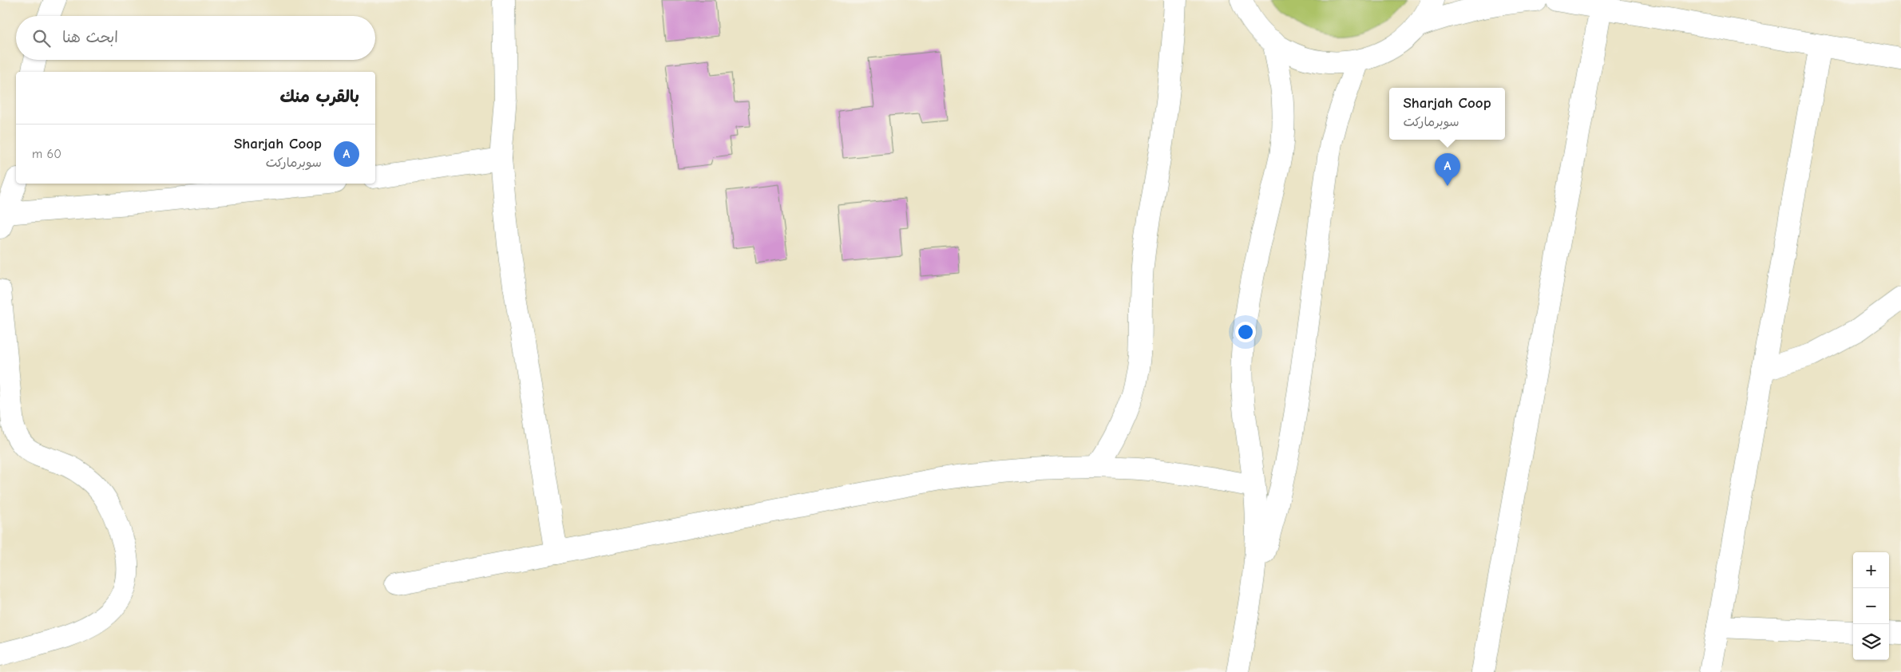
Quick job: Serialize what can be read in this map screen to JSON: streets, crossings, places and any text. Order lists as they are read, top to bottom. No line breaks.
{"page":{"search":"ابحث هنا","heading":"بالقرب منك","popup":["Sharjah Coop","سوبرماركت"],"list":[{"mark":"A","name":"Sharjah Coop","note":"سوبرماركت","value":"60 m"}],"pins":"A","map_buttons":["+","−"]}}
